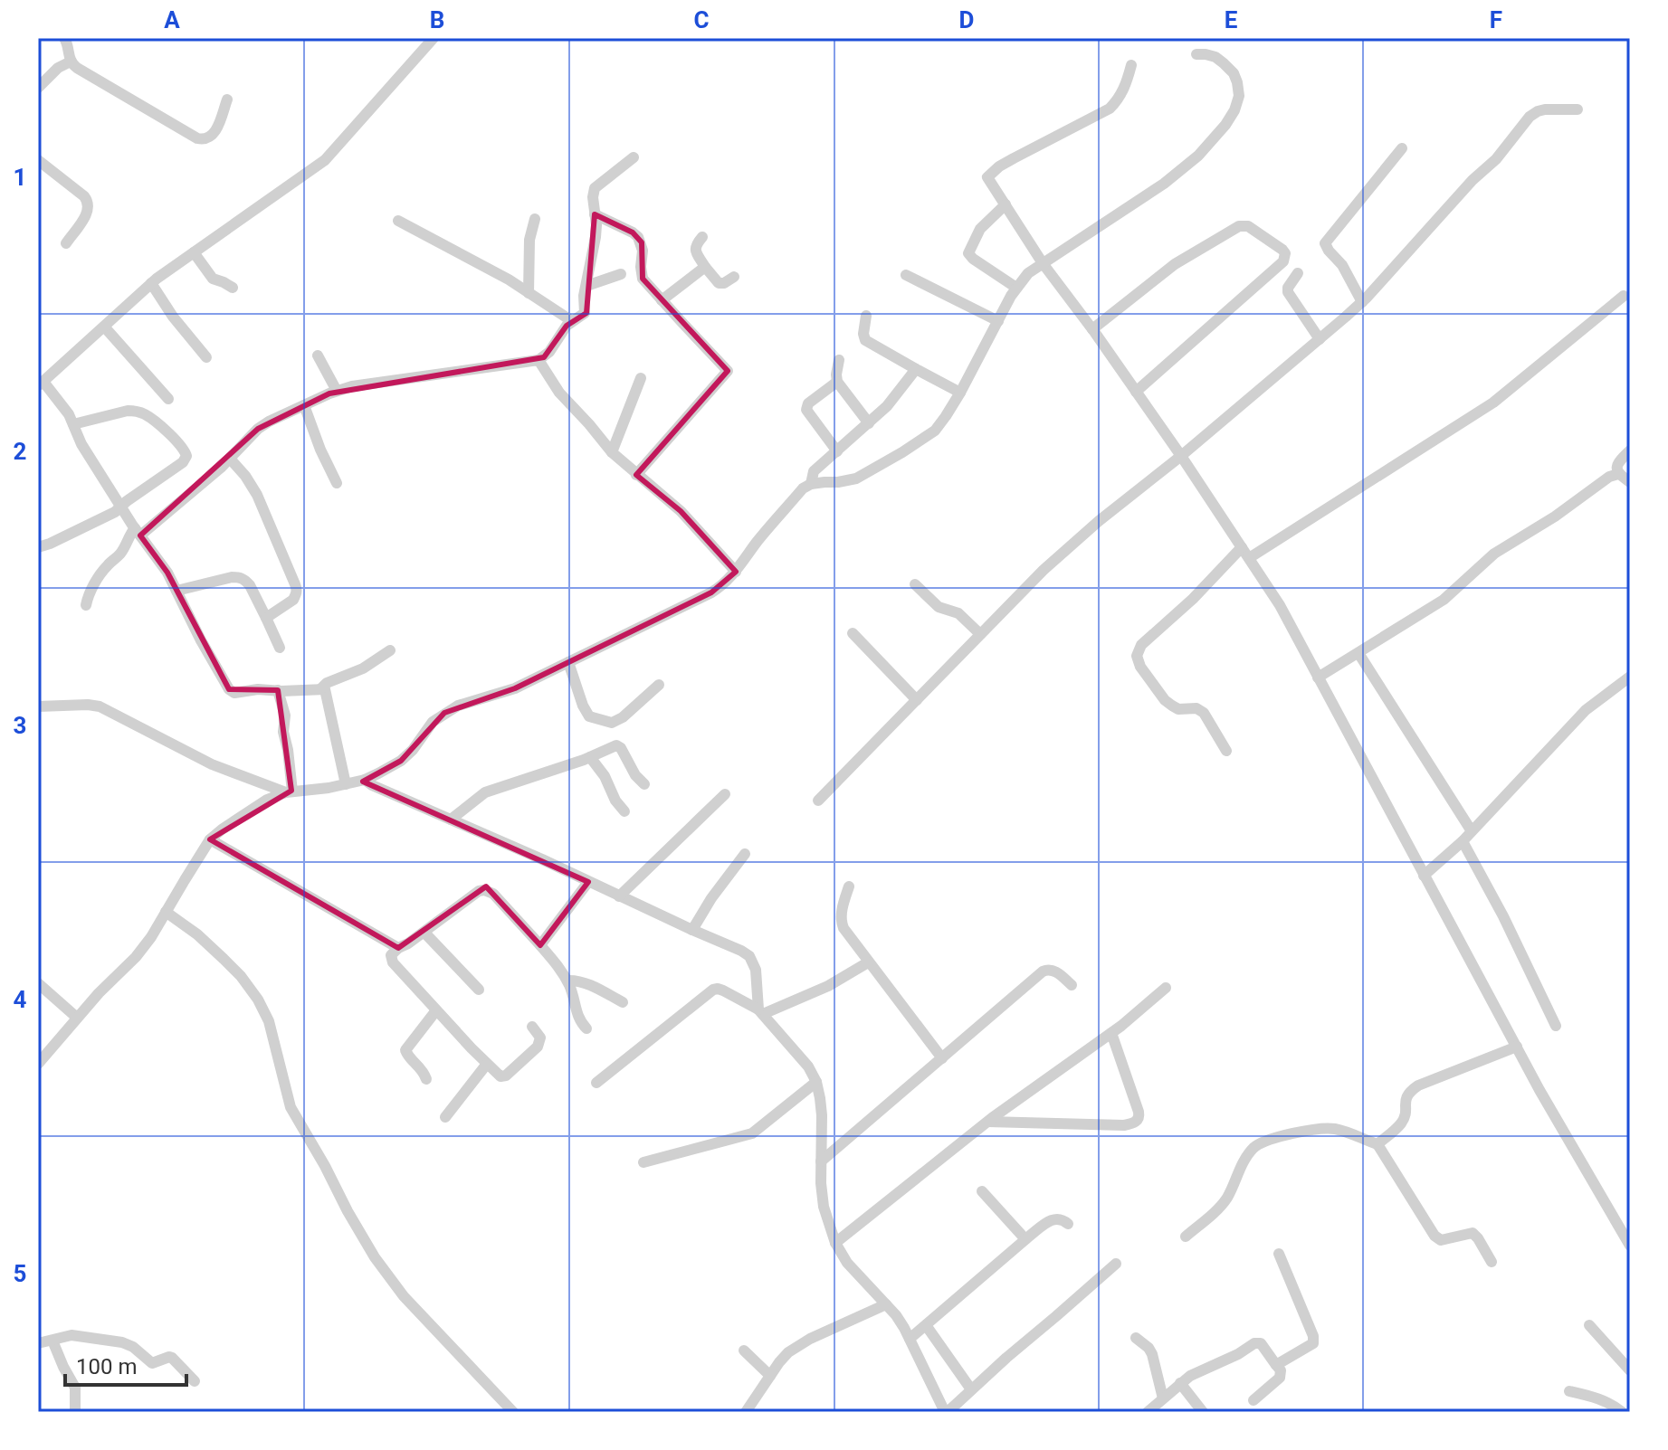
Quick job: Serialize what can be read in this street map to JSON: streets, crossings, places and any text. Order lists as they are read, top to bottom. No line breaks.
{"scale_bar":"100 m","grid":{"columns":["A","B","C","D","E","F"],"rows":["1","2","3","4","5"]}}
